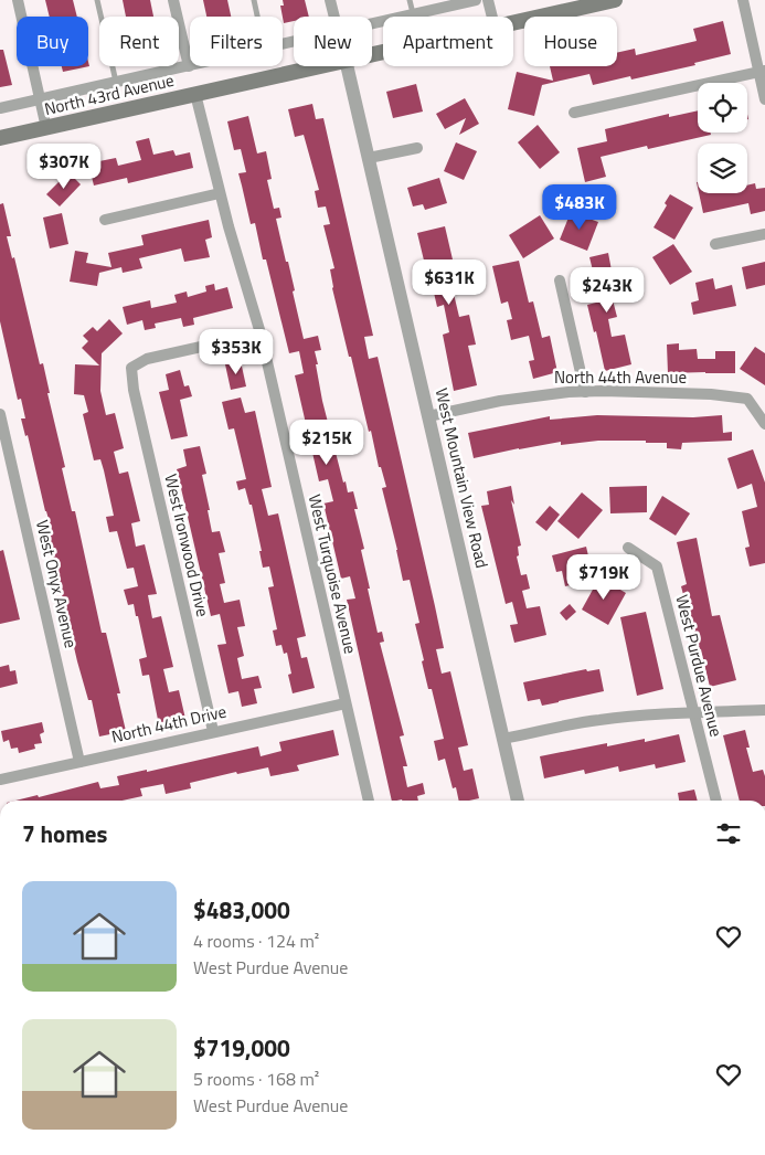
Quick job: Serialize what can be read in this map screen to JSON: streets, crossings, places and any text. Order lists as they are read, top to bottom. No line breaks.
{"streets":{"main road":["North 43rd Avenue"],"street":["North 44th Avenue","West Mountain View Road","West Ironwood Drive","West Turquoise Avenue","West Onyx Avenue","West Purdue Avenue","North 44th Drive"]},"crossings":[["North 43rd Avenue","West Turquoise Avenue"],["North 44th Avenue","West Mountain View Road"],["West Ironwood Drive","West Turquoise Avenue"],["West Ironwood Drive","North 44th Drive"],["West Turquoise Avenue","North 44th Drive"],["West Onyx Avenue","North 44th Drive"]],"page":{"chip":["Buy","Rent","Filters","New","Apartment","House"],"price":["$307K","$483K","$631K","$243K","$353K","$215K","$719K"],"heading":"7 homes","list":[{"name":"$483,000","note":"4 rooms · 124 m² · West Purdue Avenue"},{"name":"$719,000","note":"5 rooms · 168 m² · West Purdue Avenue"}]}}
